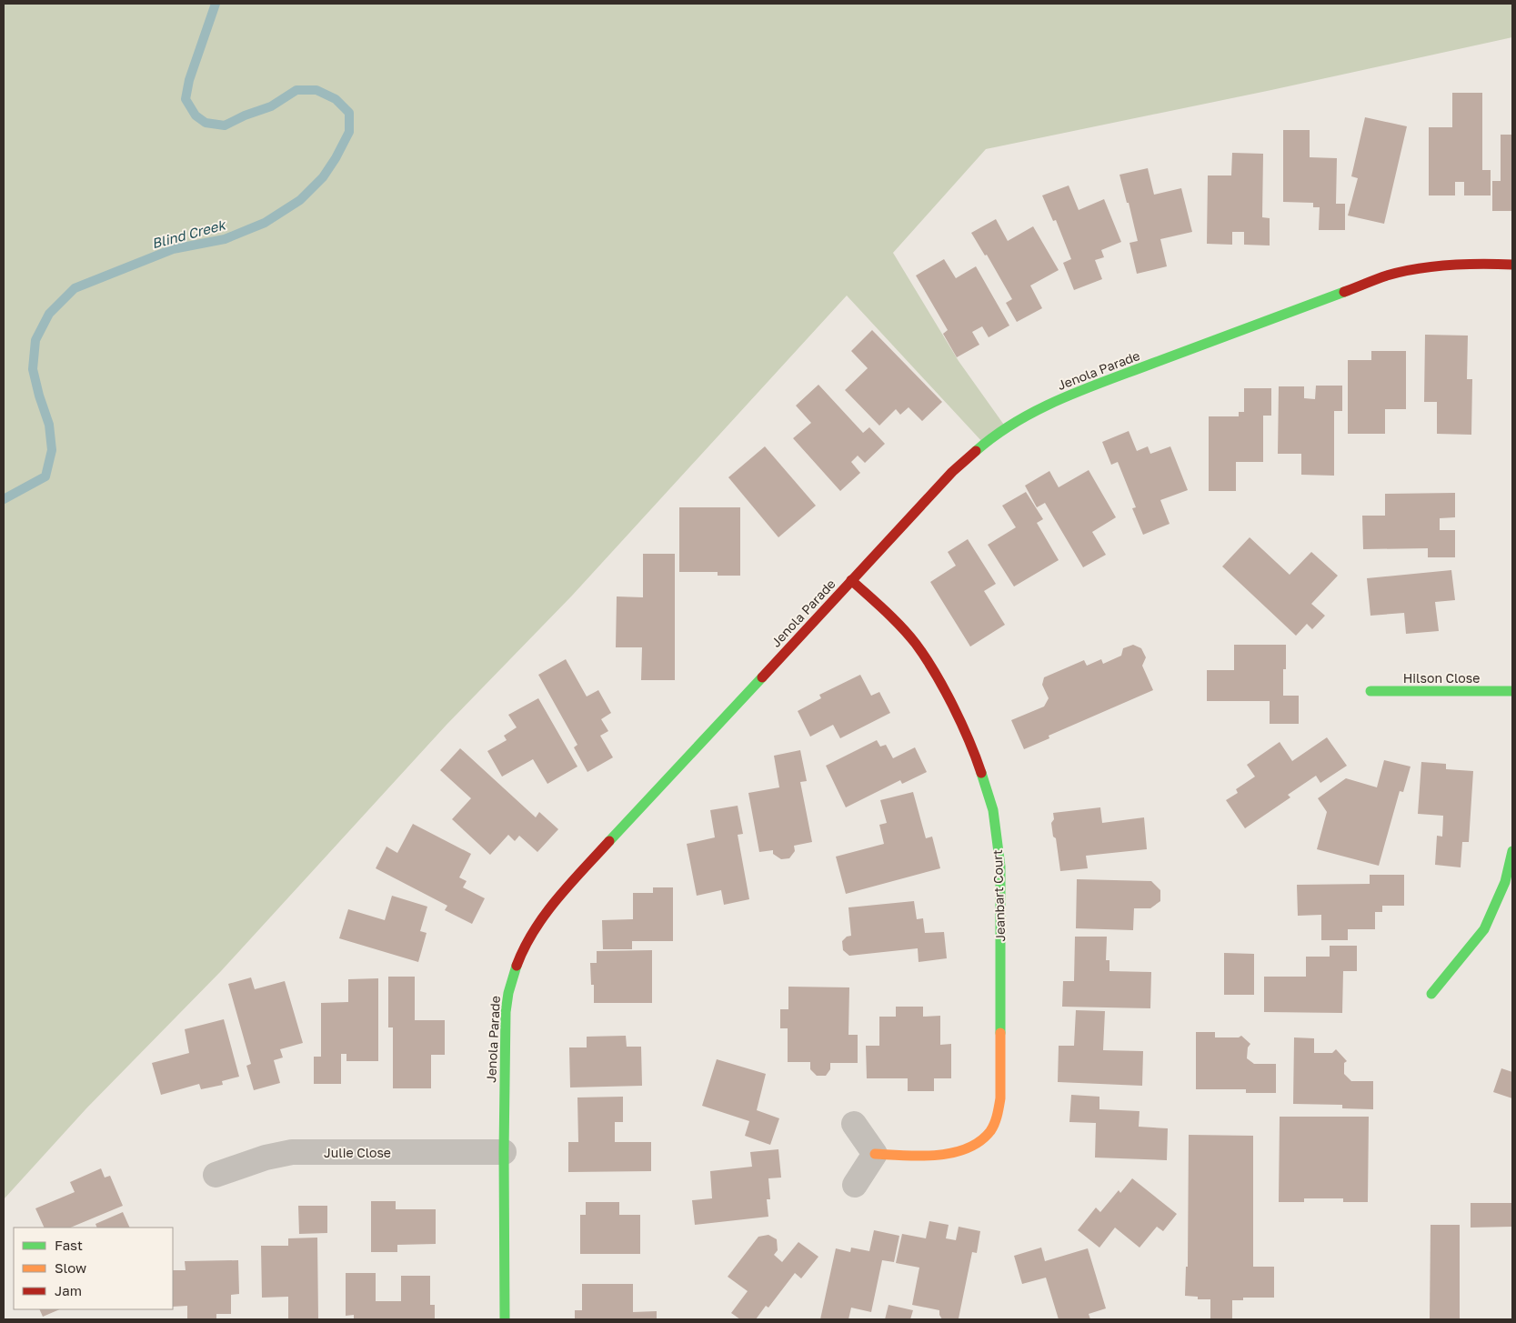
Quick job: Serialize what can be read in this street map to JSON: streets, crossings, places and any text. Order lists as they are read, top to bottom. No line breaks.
{"streets":{"street":["Jenola Parade","Hilson Close","Jeanbart Court","Julie Close"]},"crossings":[["Jenola Parade","Jeanbart Court"],["Jenola Parade","Julie Close"]],"water":["Blind Creek"],"legend":["Fast","Slow","Jam"]}
